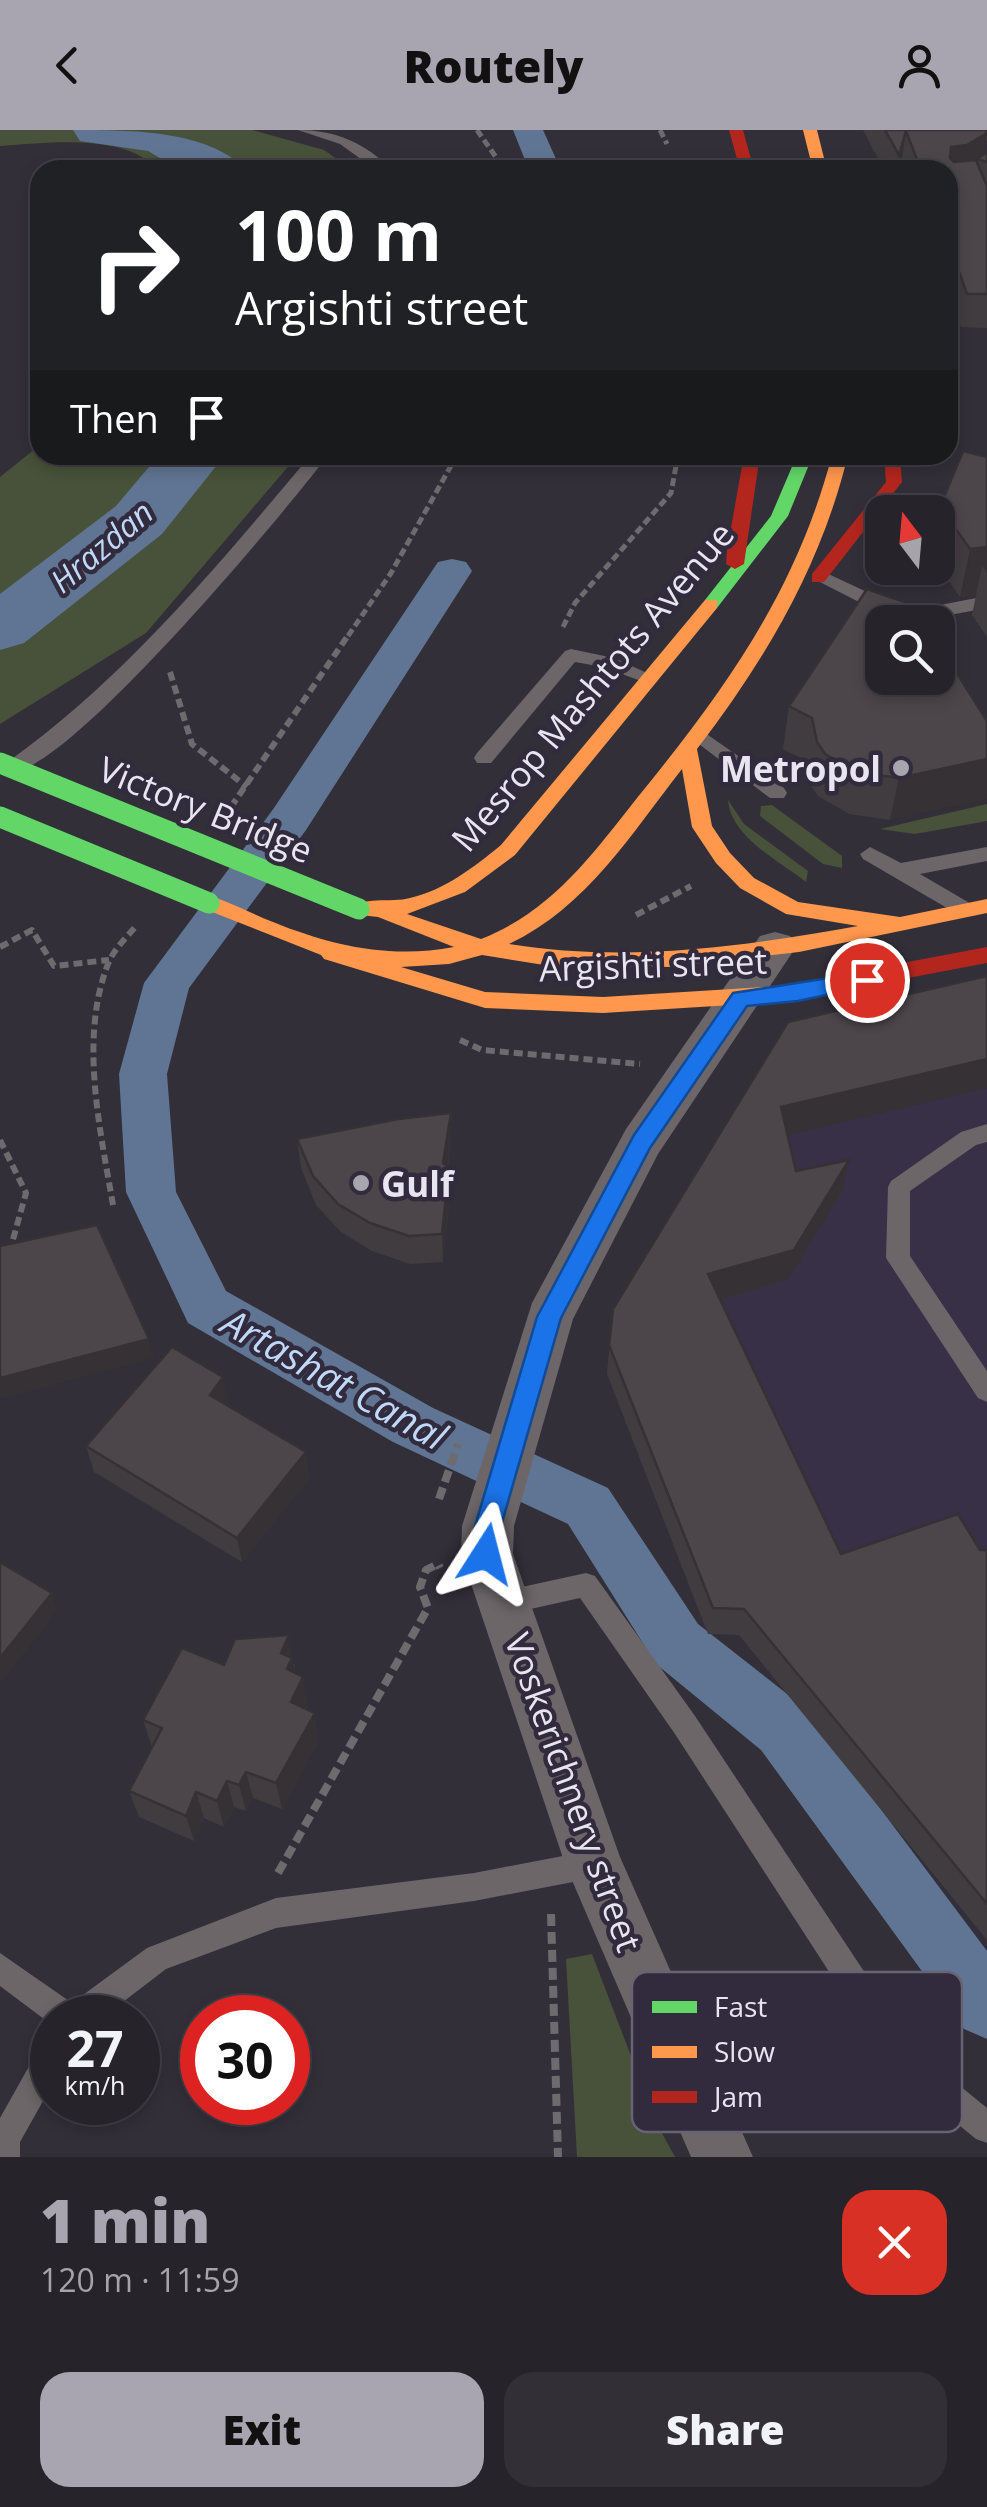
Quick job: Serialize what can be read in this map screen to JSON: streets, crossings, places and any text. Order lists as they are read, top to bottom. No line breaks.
{"streets":{"main road":["Mesrop Mashtots Avenue","Victory Bridge","Argishti street"],"street":["Voskerichnery street"]},"crossings":[["Mesrop Mashtots Avenue","Victory Bridge"],["Mesrop Mashtots Avenue","Argishti street"],["Victory Bridge","Argishti street"],["Argishti street","Voskerichnery street"]],"water":["Hrazdan","Artashat Canal"],"places":["Metropol","Gulf"],"legend":["Fast","Slow","Jam"],"north":"top","page":{"header":"Routely","turn":["100 m","Argishti street"],"then":"Then","speed":"27 km/h","limit":"30","heading":["1 min","120 m · 11:59"],"buttons":["Exit","Share"]}}
